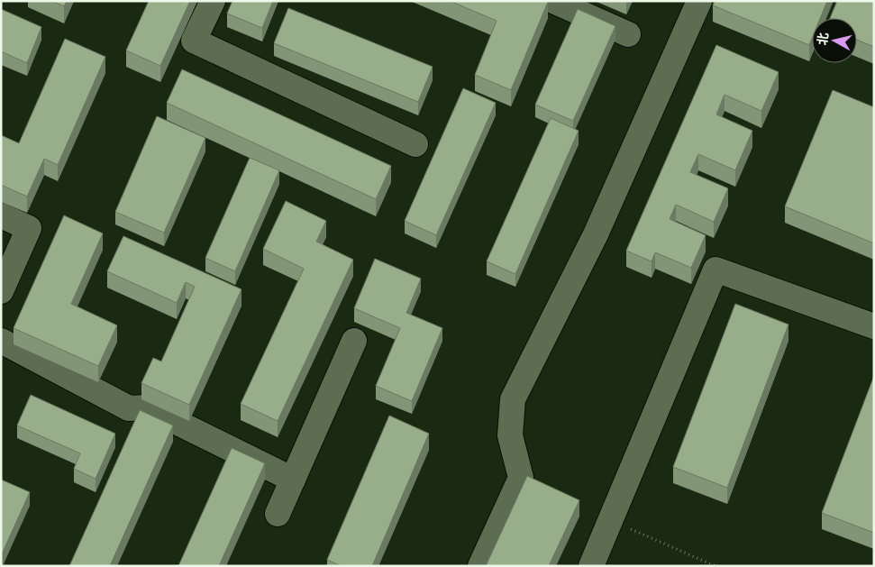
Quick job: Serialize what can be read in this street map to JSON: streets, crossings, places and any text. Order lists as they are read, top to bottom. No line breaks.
{"north":"left"}
